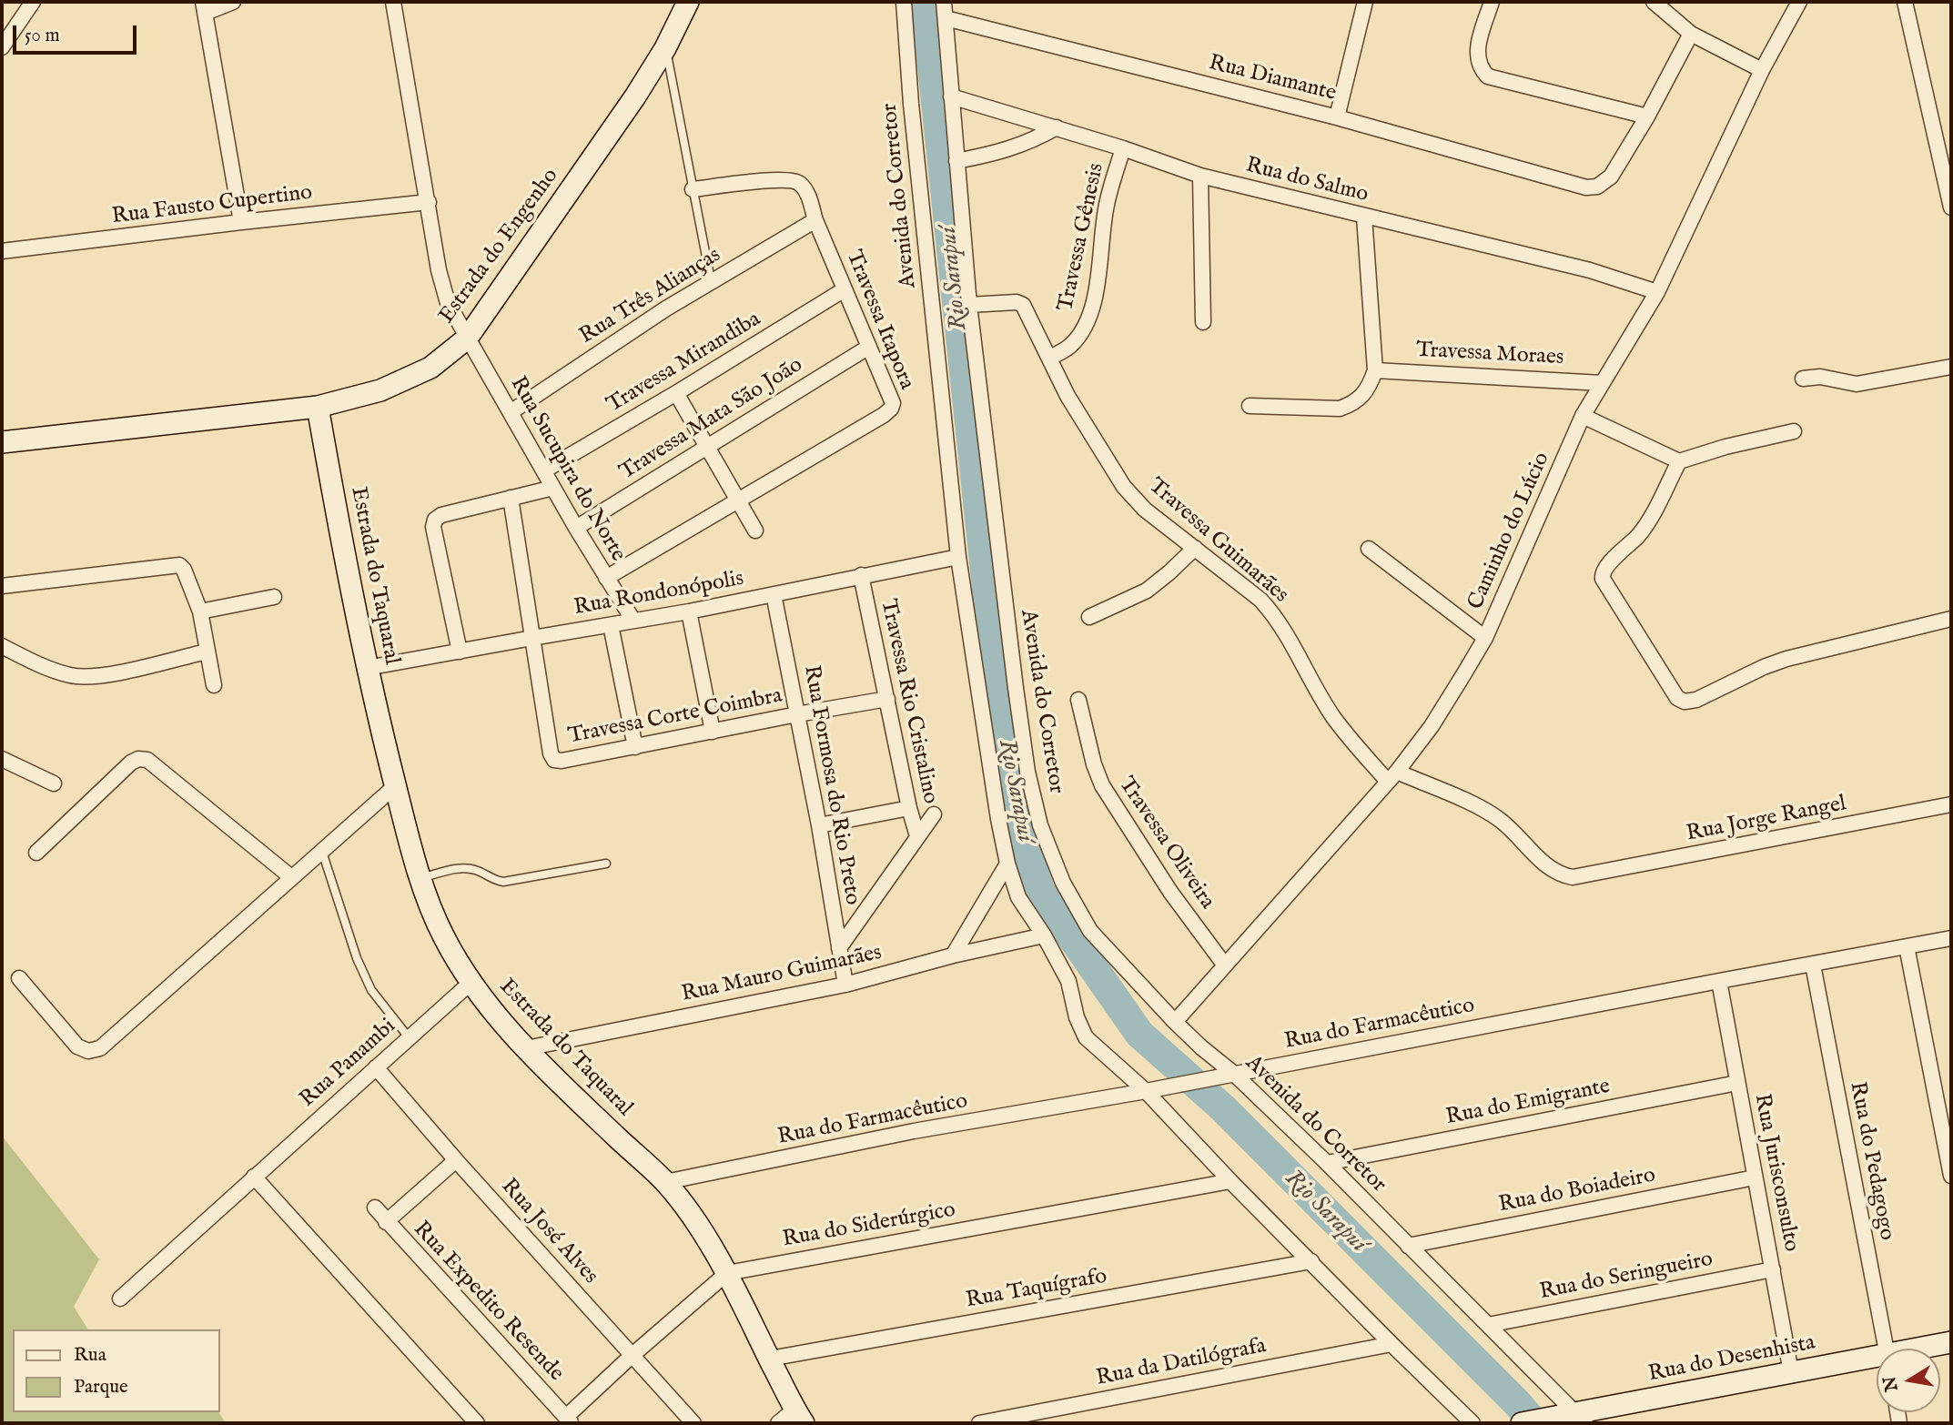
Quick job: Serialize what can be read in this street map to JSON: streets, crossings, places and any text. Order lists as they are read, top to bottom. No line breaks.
{"streets":{"street":["Rua Diamante","Rua do Salmo","Avenida do Corretor","Rua Fausto Cupertino","Travessa Gênesis","Estrada do Engenho","Rua Três Alianças","Travessa Itapora","Travessa Moraes","Travessa Mirandiba","Travessa Mata São João","Rua Sucupira do Norte","Caminho do Lúcio","Travessa Guimarães","Estrada do Taquaral","Rua Rondonópolis","Travessa Rio Cristalino","Travessa Corte Coimbra","Rua Formosa do Rio Preto","Rua Jorge Rangel","Travessa Oliveira","Rua Mauro Guimarães","Rua do Farmacêutico","Rua Panambi","Rua do Emigrante","Rua do Pedagogo","Rua Jurisconsulto","Rua do Boiadeiro","Rua do Siderúrgico","Rua José Alves","Rua do Seringueiro","Rua Taquígrafo","Rua Expedito Resende","Rua do Desenhista","Rua da Datilógrafa"]},"crossings":[["Rua Diamante","Avenida do Corretor"],["Rua do Salmo","Avenida do Corretor"],["Rua do Salmo","Travessa Gênesis"],["Rua do Salmo","Caminho do Lúcio"],["Avenida do Corretor","Caminho do Lúcio"],["Avenida do Corretor","Travessa Guimarães"],["Avenida do Corretor","Rua Rondonópolis"],["Avenida do Corretor","Rua Mauro Guimarães"],["Avenida do Corretor","Rua do Farmacêutico"],["Avenida do Corretor","Rua do Emigrante"],["Avenida do Corretor","Rua do Boiadeiro"],["Avenida do Corretor","Rua do Siderúrgico"],["Avenida do Corretor","Rua do Seringueiro"],["Avenida do Corretor","Rua Taquígrafo"],["Avenida do Corretor","Rua do Desenhista"],["Avenida do Corretor","Rua da Datilógrafa"],["Rua Fausto Cupertino","Rua Sucupira do Norte"],["Travessa Gênesis","Travessa Guimarães"],["Estrada do Engenho","Rua Sucupira do Norte"],["Estrada do Engenho","Estrada do Taquaral"],["Rua Três Alianças","Travessa Itapora"],["Rua Três Alianças","Rua Sucupira do Norte"],["Travessa Itapora","Travessa Mirandiba"],["Travessa Itapora","Travessa Mata São João"],["Travessa Itapora","Rua Sucupira do Norte"],["Travessa Moraes","Caminho do Lúcio"],["Travessa Mirandiba","Rua Sucupira do Norte"],["Travessa Mata São João","Rua Sucupira do Norte"],["Rua Sucupira do Norte","Rua Rondonópolis"],["Caminho do Lúcio","Travessa Guimarães"],["Caminho do Lúcio","Rua Jorge Rangel"],["Caminho do Lúcio","Travessa Oliveira"],["Travessa Guimarães","Rua Jorge Rangel"],["Estrada do Taquaral","Rua Rondonópolis"],["Estrada do Taquaral","Rua Mauro Guimarães"],["Estrada do Taquaral","Rua do Farmacêutico"],["Estrada do Taquaral","Rua Panambi"],["Estrada do Taquaral","Rua do Siderúrgico"],["Estrada do Taquaral","Rua Taquígrafo"],["Rua Rondonópolis","Travessa Rio Cristalino"],["Rua Rondonópolis","Travessa Corte Coimbra"],["Rua Rondonópolis","Rua Formosa do Rio Preto"],["Travessa Rio Cristalino","Travessa Corte Coimbra"],["Travessa Corte Coimbra","Rua Formosa do Rio Preto"],["Rua Formosa do Rio Preto","Rua Mauro Guimarães"],["Rua do Farmacêutico","Rua do Pedagogo"],["Rua do Farmacêutico","Rua Jurisconsulto"],["Rua Panambi","Rua José Alves"],["Rua do Emigrante","Rua Jurisconsulto"],["Rua Jurisconsulto","Rua do Boiadeiro"],["Rua Jurisconsulto","Rua do Seringueiro"],["Rua Jurisconsulto","Rua do Desenhista"]],"water":["Rio Sarapuí"],"legend":["Rua","Parque"],"scale_bar":"50 m","north":"left"}
